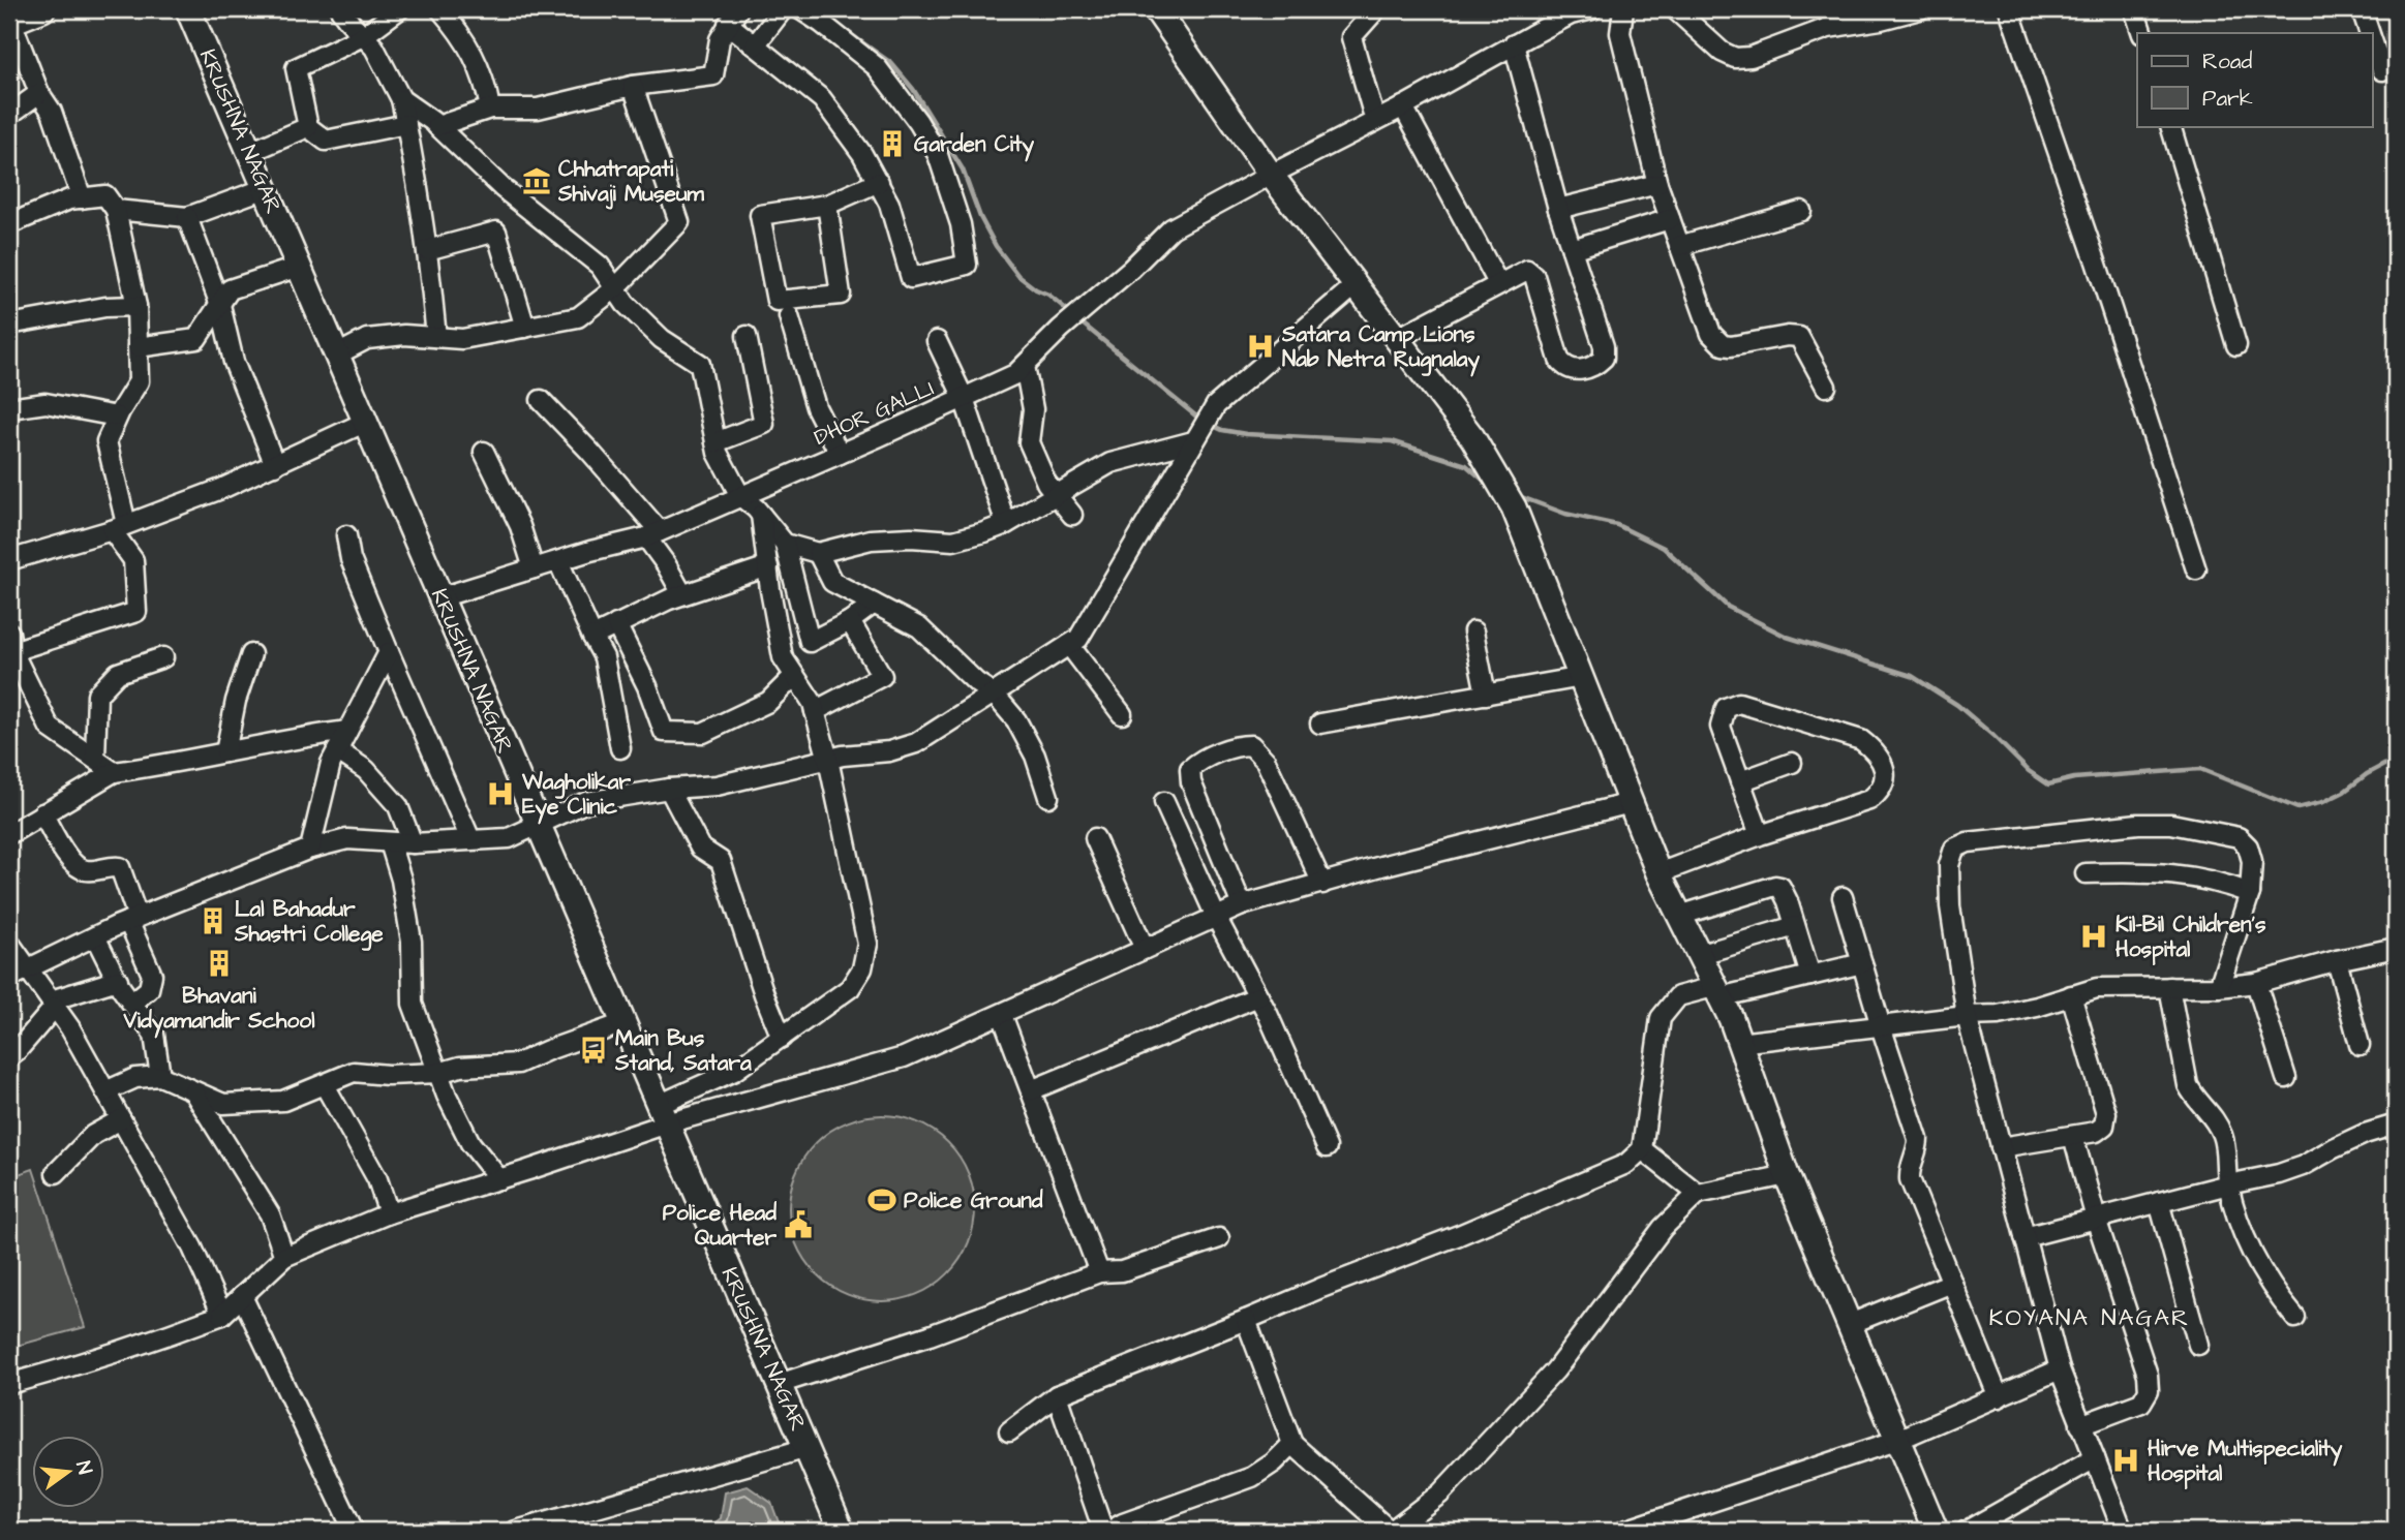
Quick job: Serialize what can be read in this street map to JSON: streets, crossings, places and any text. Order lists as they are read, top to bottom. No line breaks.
{"streets":{"main road":["KRUSHNA NAGAR"],"street":["DHOR GALLI"]},"crossings":[["KRUSHNA NAGAR","DHOR GALLI"]],"districts":["KOYANA NAGAR"],"places":{"building":["Garden City","Lal Bahadur Shastri College","Bhavani Vidyamandir School"],"museum":["Chhatrapati Shivaji Museum"],"hospital":["Satara Camp Lions Nab Netra Rugnalay","Wagholikar Eye Clinic","Kil-Bil Children's Hospital","Hirve Multispeciality Hospital"],"bus stop":["Main Bus Stand, Satara"],"sports":["Police Ground"],"public building":["Police Head Quarter"]},"legend":["Road","Park"],"north":"right"}
